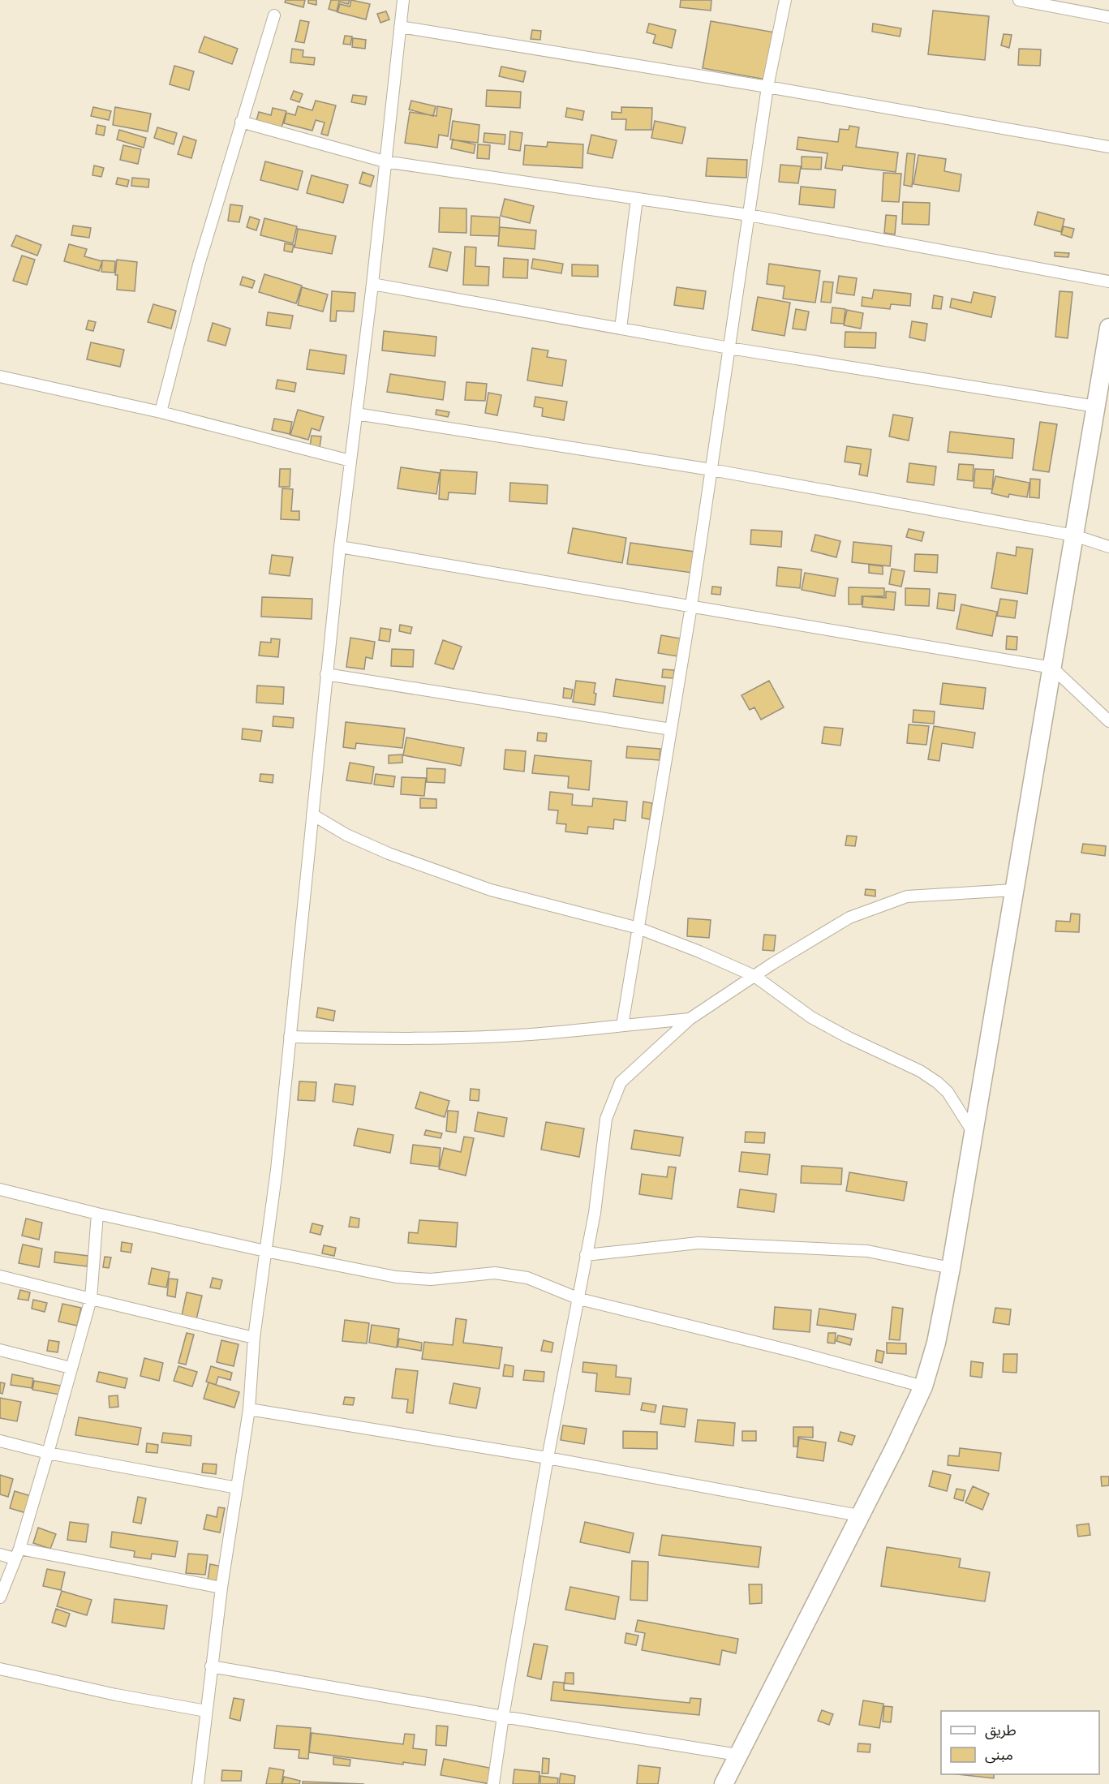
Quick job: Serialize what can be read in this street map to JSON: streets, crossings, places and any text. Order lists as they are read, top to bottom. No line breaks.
{"legend":["طريق","مبنى"]}
